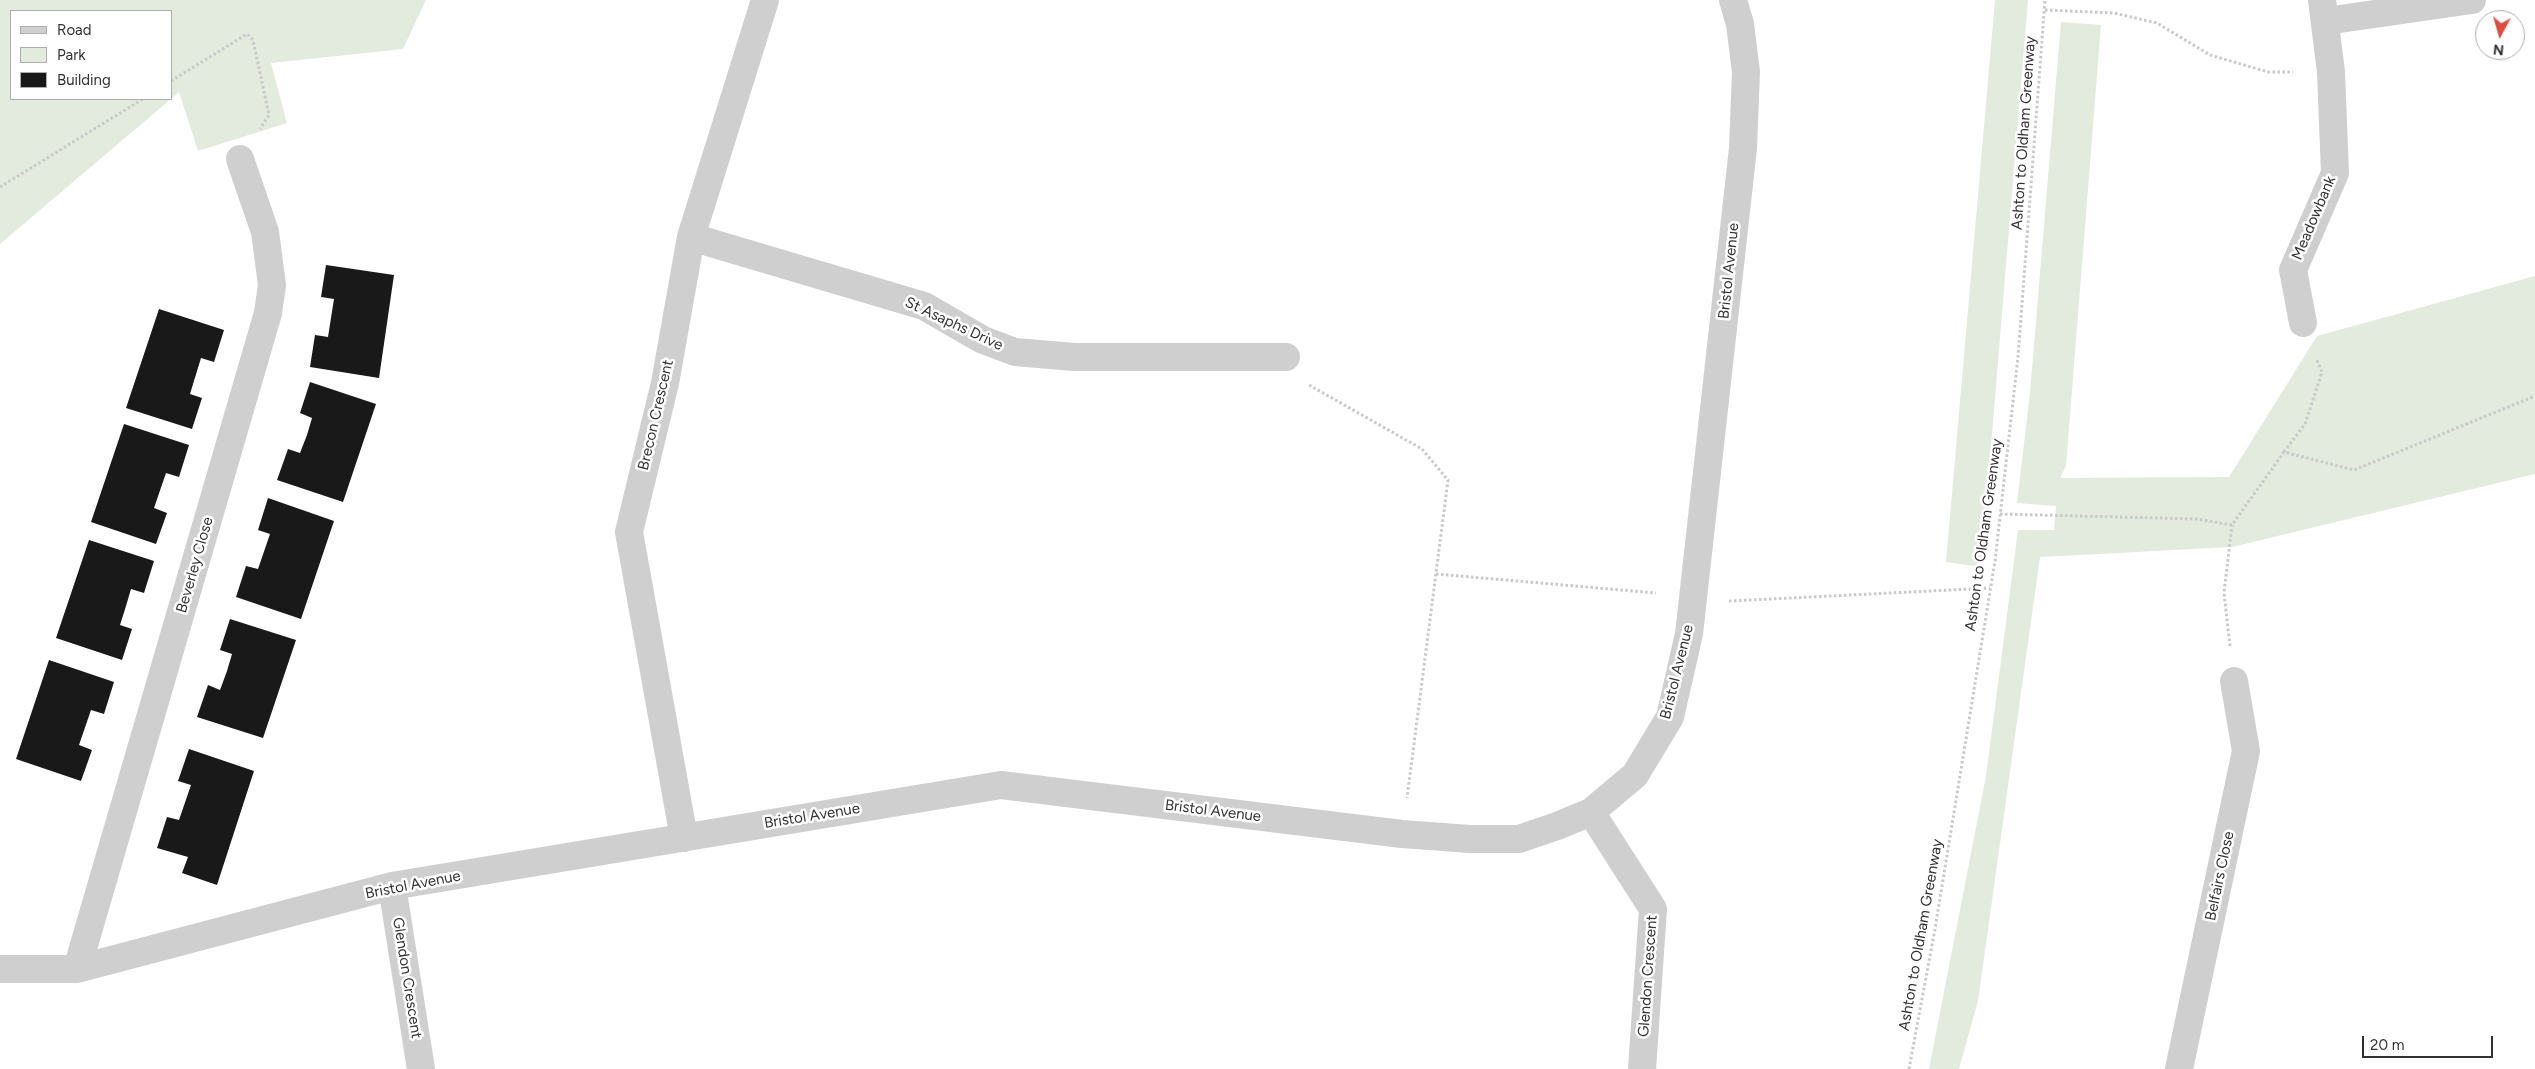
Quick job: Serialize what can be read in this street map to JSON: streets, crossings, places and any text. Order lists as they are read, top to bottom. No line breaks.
{"streets":{"street":["Meadowbank","Bristol Avenue","St Asaphs Drive","Brecon Crescent","Beverley Close","Belfairs Close","Glendon Crescent"],"path":["Ashton to Oldham Greenway"]},"crossings":[["Bristol Avenue","Brecon Crescent"],["Bristol Avenue","Beverley Close"],["Bristol Avenue","Glendon Crescent"],["St Asaphs Drive","Brecon Crescent"]],"legend":["Road","Park","Building"],"scale_bar":"20 m","north":"bottom"}
